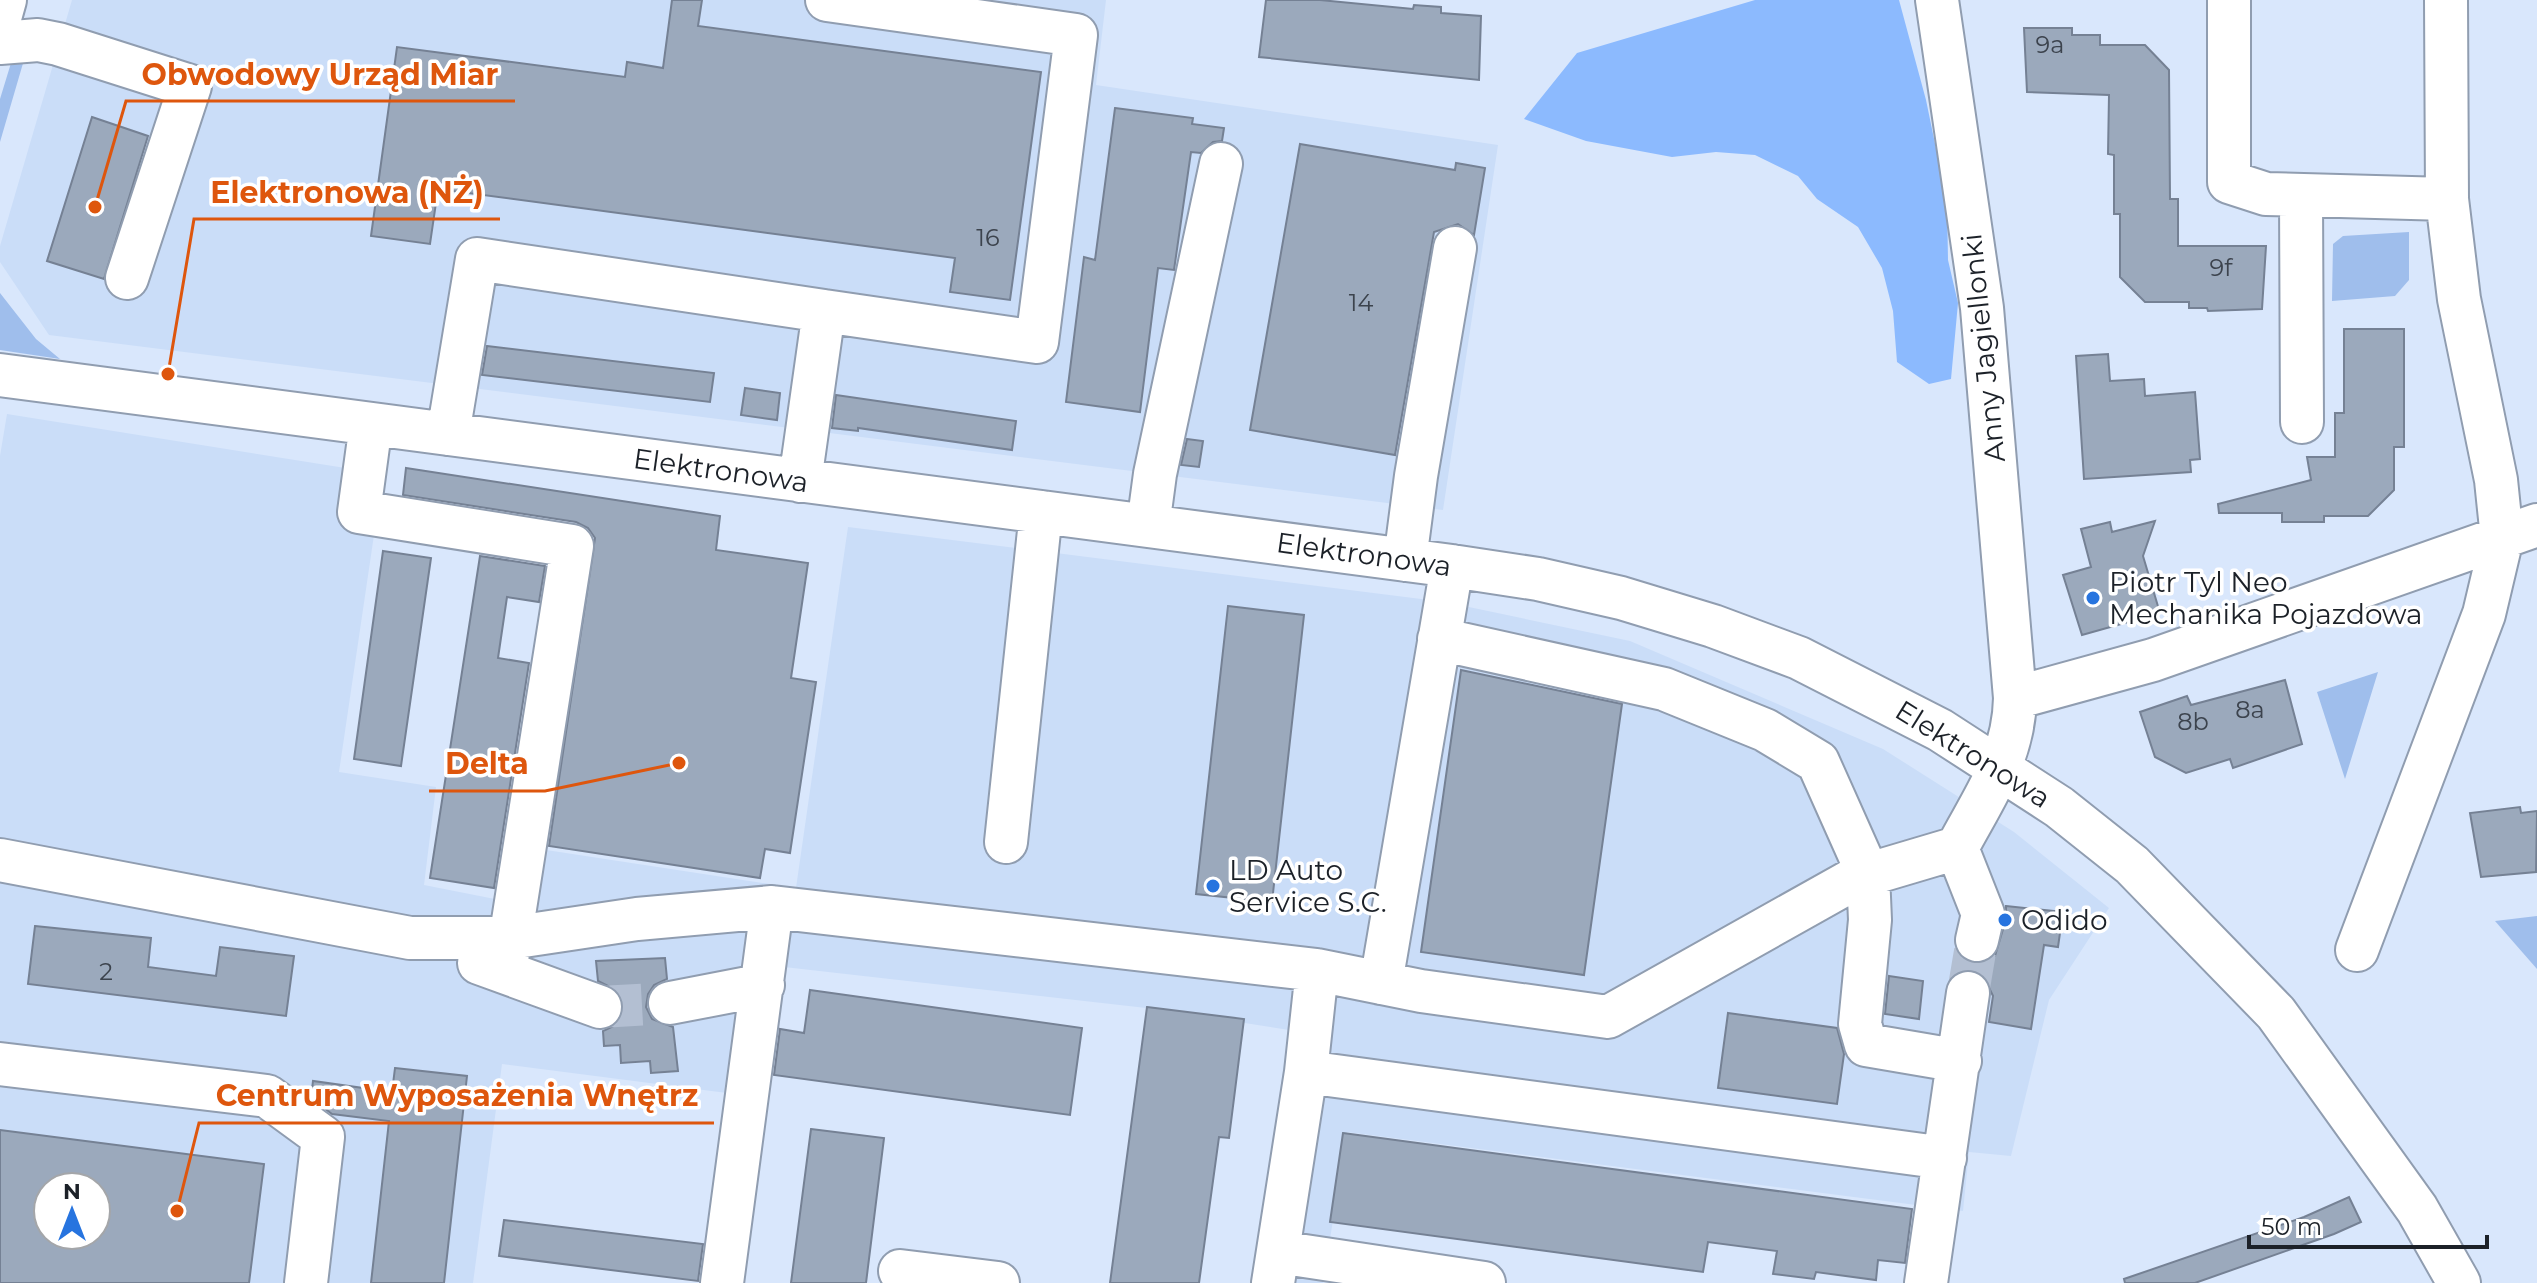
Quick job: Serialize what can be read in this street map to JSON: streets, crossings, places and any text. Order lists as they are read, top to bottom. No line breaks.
{"streets":{"street":["Anny Jagiellonki","Elektronowa"]},"crossings":[["Anny Jagiellonki","Elektronowa"]],"places":["Obwodowy Urząd Miar","Elektronowa (NŻ)","Piotr Tyl Neo Mechanika Pojazdowa","Delta","LD Auto Service S.C.","Odido","Centrum Wyposażenia Wnętrz"],"house_numbers":["9a","16","9f","14","8a","8b","2"],"scale_bar":"50 m","north":"top"}
